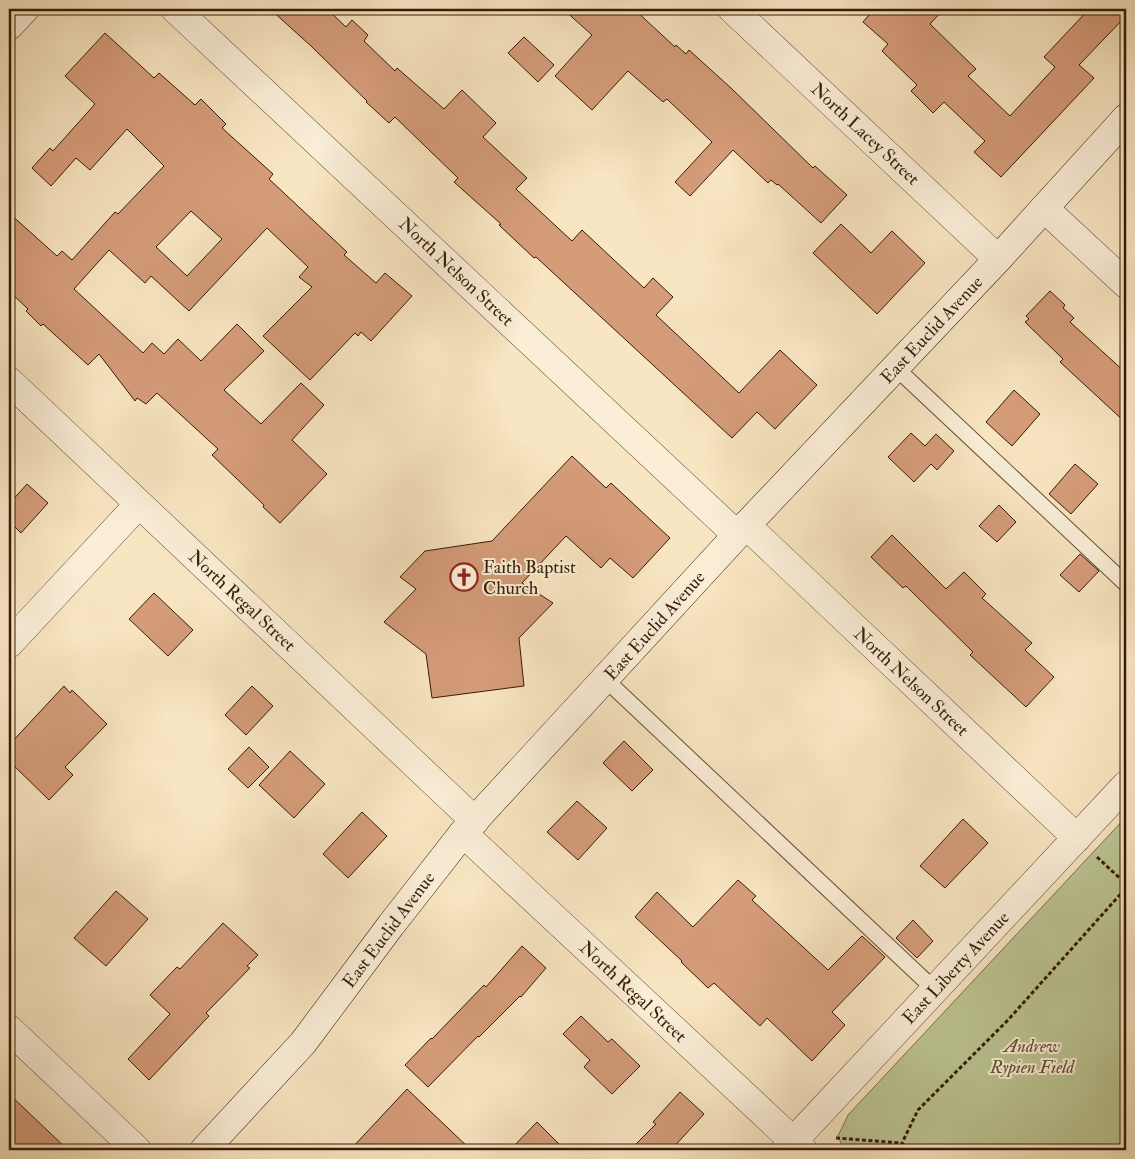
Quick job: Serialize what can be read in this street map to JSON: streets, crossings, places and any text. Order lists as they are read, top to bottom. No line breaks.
{"streets":{"street":["North Lacey Street","North Nelson Street","East Euclid Avenue","North Regal Street","East Liberty Avenue"]},"crossings":[["North Lacey Street","East Euclid Avenue"],["North Nelson Street","East Euclid Avenue"],["North Nelson Street","East Liberty Avenue"],["East Euclid Avenue","North Regal Street"],["North Regal Street","East Liberty Avenue"]],"parks":["Andrew Rypien Field"],"places":{"church":["Faith Baptist Church"]}}
